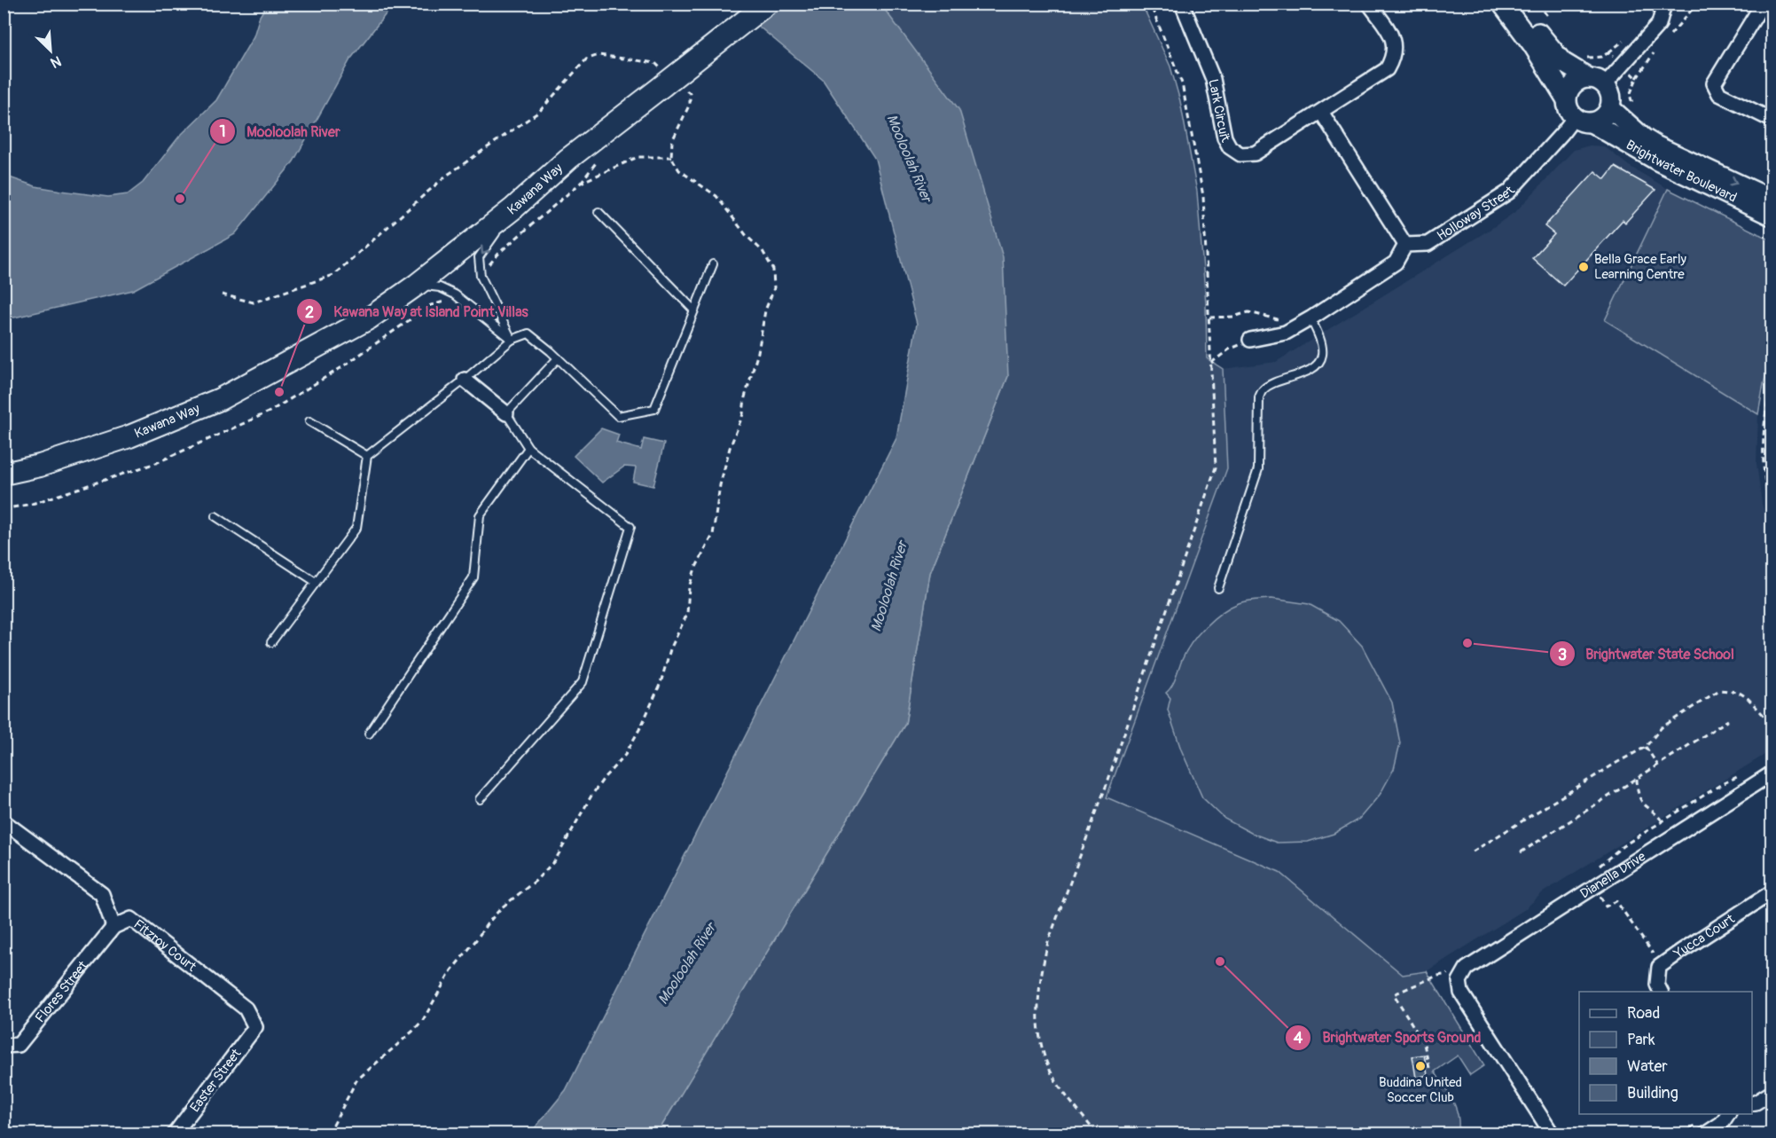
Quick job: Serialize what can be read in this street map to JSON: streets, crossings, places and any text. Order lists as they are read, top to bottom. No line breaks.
{"streets":{"main road":["Kawana Way"],"street":["Lark Circuit","Brightwater Boulevard","Holloway Street","Dianella Drive","Yucca Court","Fitzroy Court","Flores Street","Easter Street"]},"crossings":[["Brightwater Boulevard","Holloway Street"],["Fitzroy Court","Flores Street"],["Fitzroy Court","Easter Street"]],"water":["Mooloolah River"],"places":["Mooloolah River","Bella Grace Early Learning Centre","Kawana Way at Island Point Villas","Brightwater State School","Brightwater Sports Ground","Buddina United Soccer Club"],"legend":["Road","Park","Water","Building"],"north":"bottom right"}
